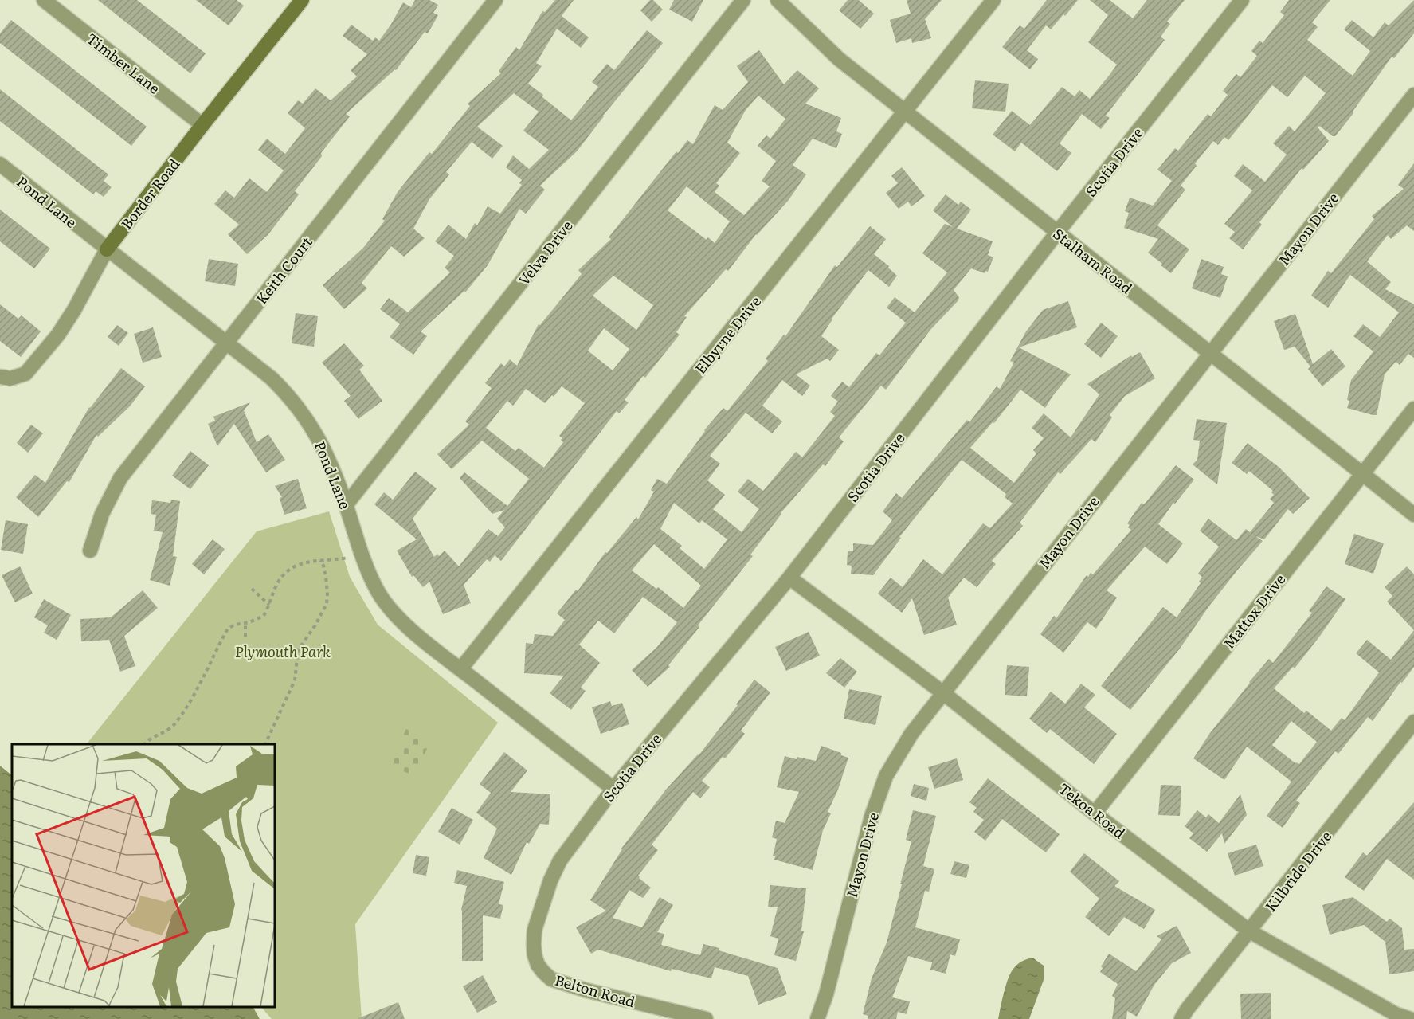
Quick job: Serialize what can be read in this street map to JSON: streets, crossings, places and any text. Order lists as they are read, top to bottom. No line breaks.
{"streets":{"street":["Timber Lane","Scotia Drive","Border Road","Pond Lane","Mayon Drive","Velva Drive","Stalham Road","Keith Court","Elbyrne Drive","Mattox Drive","Tekoa Road","Kilbride Drive","Belton Road"]},"crossings":[["Timber Lane","Border Road"],["Scotia Drive","Pond Lane"],["Scotia Drive","Stalham Road"],["Scotia Drive","Tekoa Road"],["Scotia Drive","Belton Road"],["Border Road","Pond Lane"],["Pond Lane","Velva Drive"],["Pond Lane","Keith Court"],["Pond Lane","Elbyrne Drive"],["Mayon Drive","Stalham Road"],["Mayon Drive","Tekoa Road"],["Stalham Road","Elbyrne Drive"],["Stalham Road","Mattox Drive"],["Mattox Drive","Tekoa Road"],["Tekoa Road","Kilbride Drive"]],"parks":["Plymouth Park"]}
